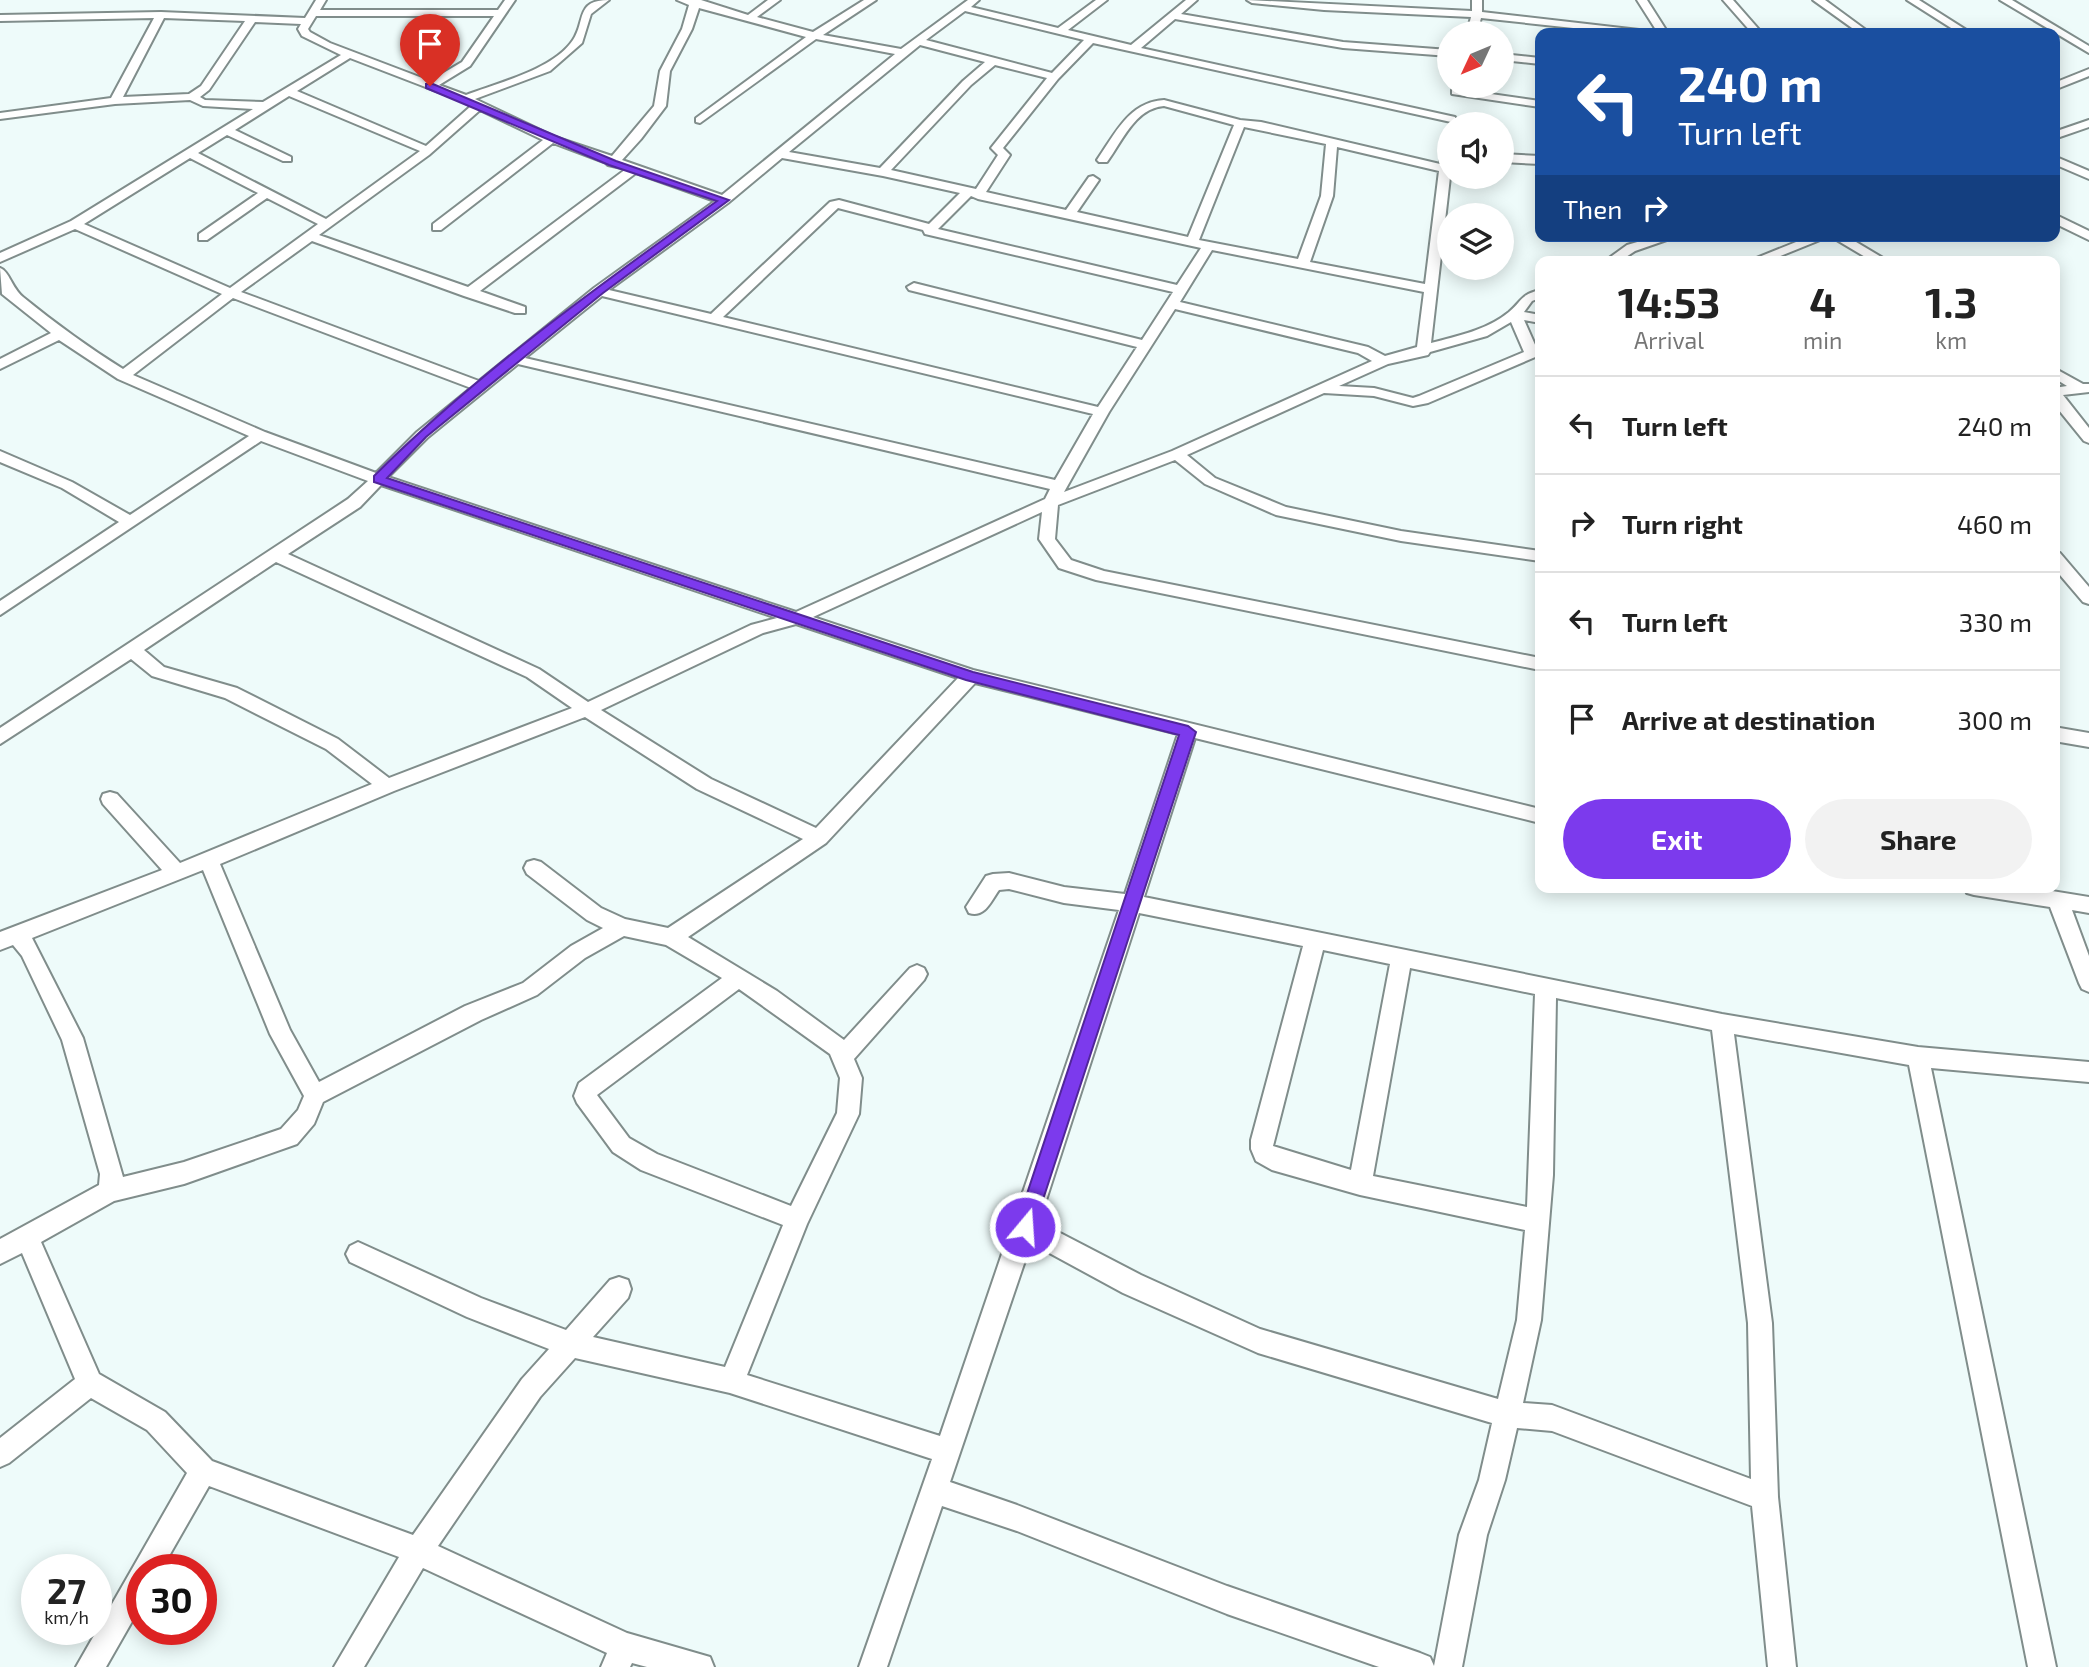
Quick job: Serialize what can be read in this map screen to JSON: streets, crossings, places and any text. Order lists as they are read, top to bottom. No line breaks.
{"north":"bottom left","page":{"turn":["240 m","Turn left"],"then":"Then","eta":["14:53","Arrival","4","min","1.3","km"],"list":[{"name":"Turn left","value":"240 m"},{"name":"Turn right","value":"460 m"},{"name":"Turn left","value":"330 m"},{"name":"Arrive at destination","value":"300 m"}],"buttons":["Exit","Share"],"speed":"27 km/h","limit":"30"}}
